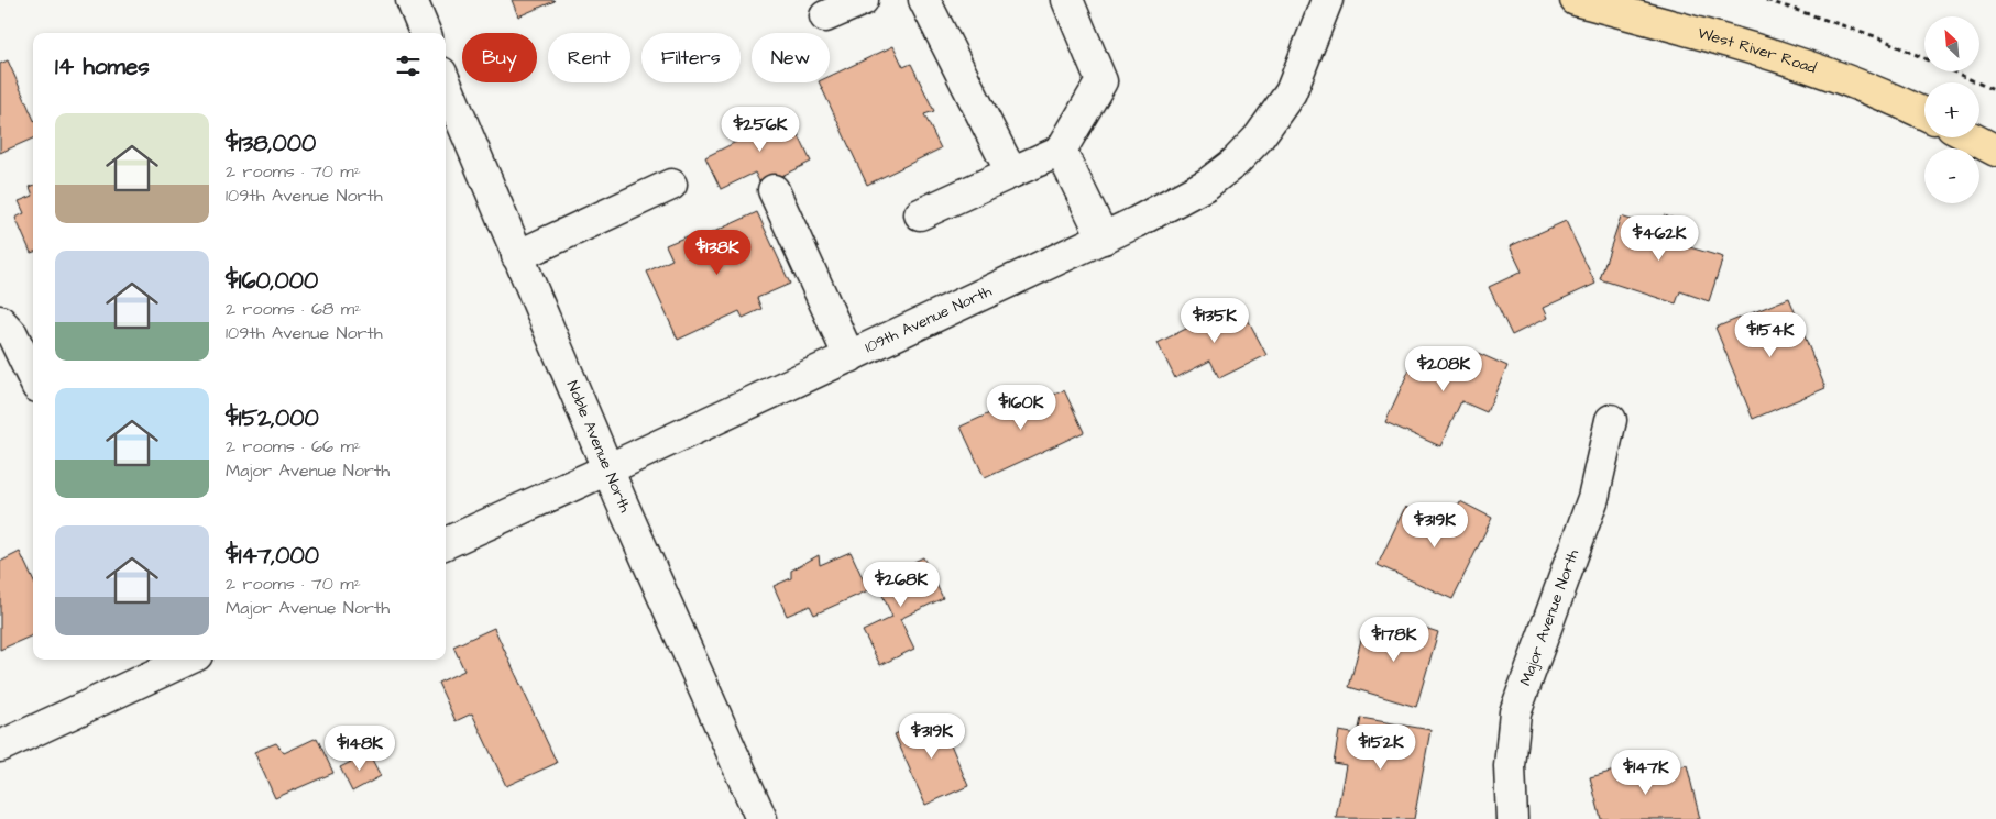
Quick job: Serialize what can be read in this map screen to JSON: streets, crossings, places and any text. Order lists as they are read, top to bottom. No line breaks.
{"streets":{"main road":["West River Road"],"street":["109th Avenue North","Noble Avenue North","Major Avenue North"]},"crossings":[["109th Avenue North","Noble Avenue North"]],"north":"top left","page":{"map_buttons":["+","−"],"chip":["Buy","Rent","Filters","New"],"heading":"14 homes","list":[{"name":"$138,000","note":"2 rooms · 70 m² · 109th Avenue North"},{"name":"$160,000","note":"2 rooms · 68 m² · 109th Avenue North"},{"name":"$152,000","note":"2 rooms · 66 m² · Major Avenue North"},{"name":"$147,000","note":"2 rooms · 70 m² · Major Avenue North"}],"price":["$256K","$462K","$138K","$135K","$154K","$208K","$160K","$319K","$268K","$178K","$319K","$152K","$148K","$147K"]}}
